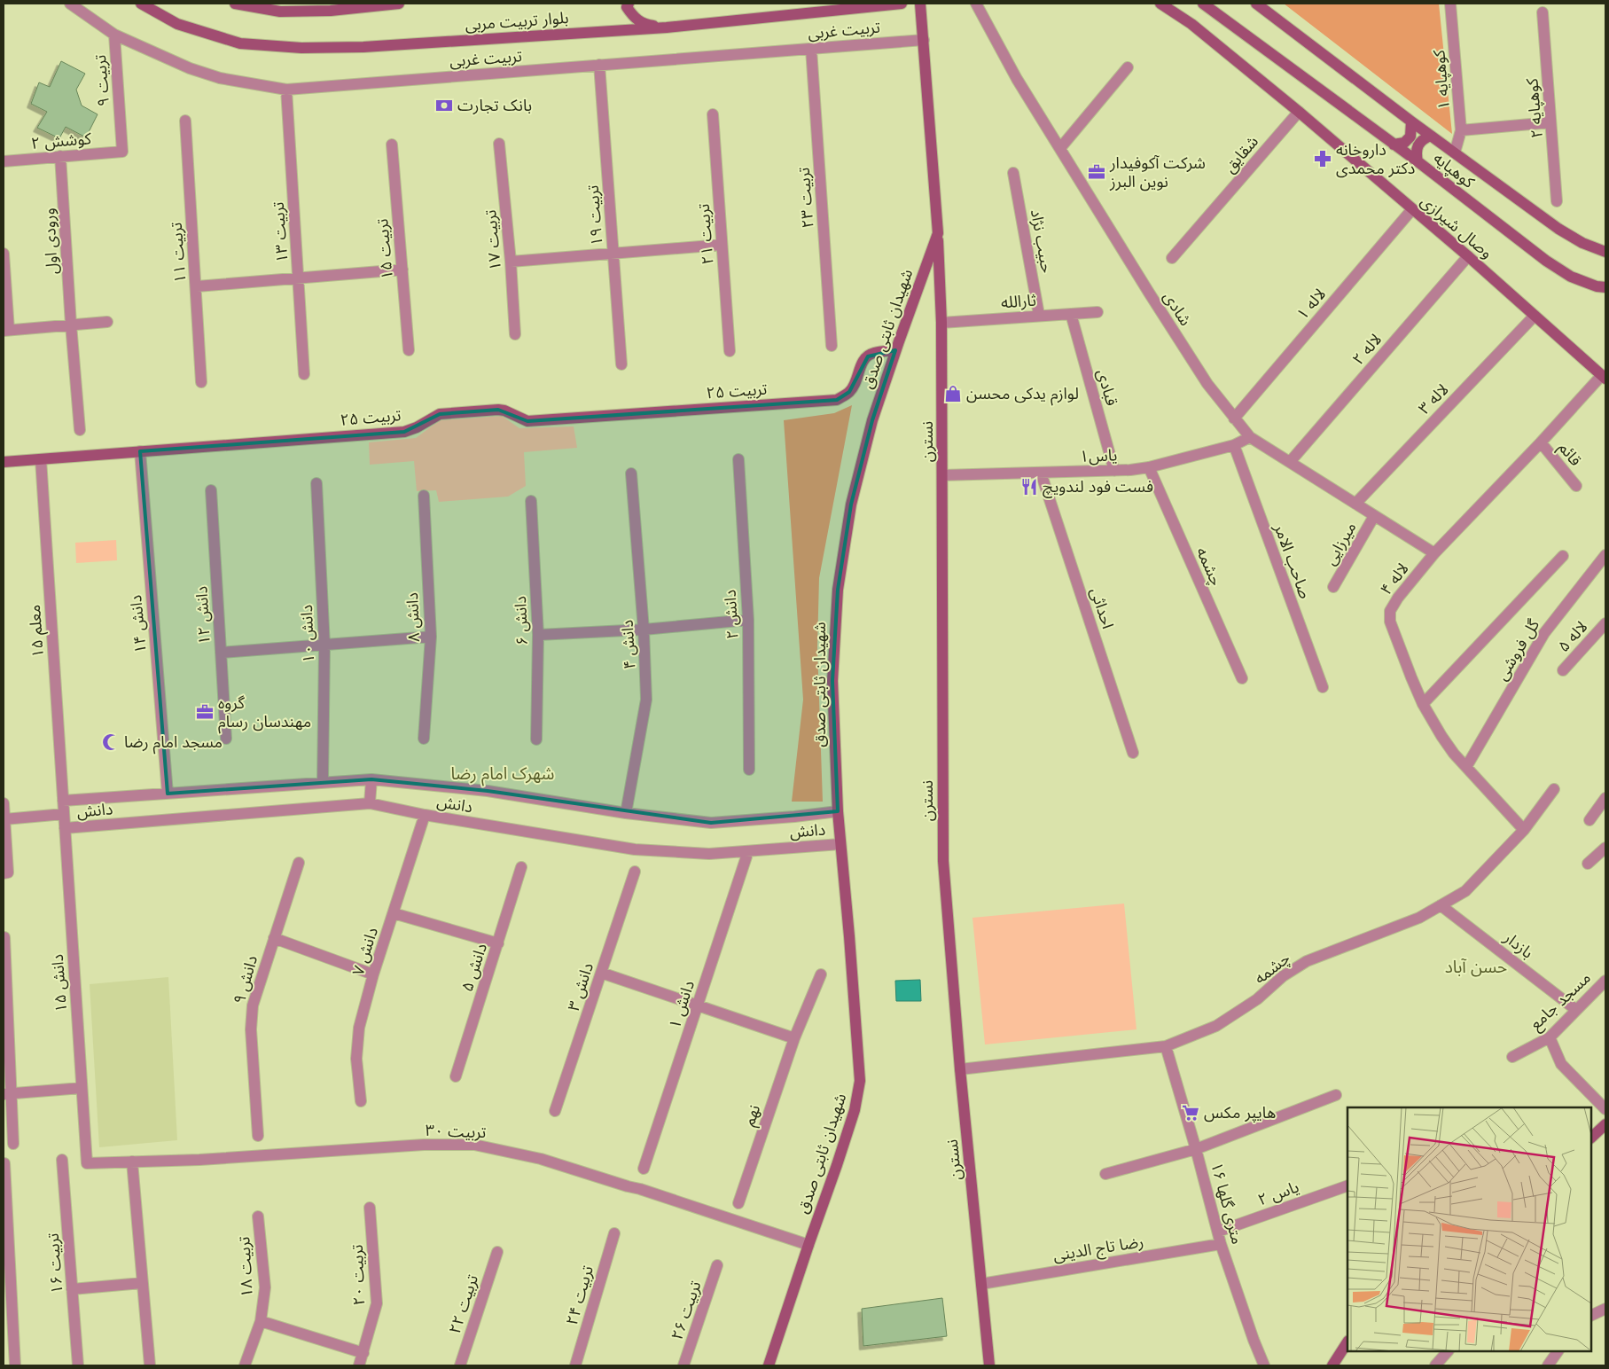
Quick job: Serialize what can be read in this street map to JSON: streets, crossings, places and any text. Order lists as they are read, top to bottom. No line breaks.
{"streets":{"main road":["بلوار تربیت مربی","کوهپایه","وصال شیرازی","شهیدان ثابتی صدق","تربیت ۲۵","نسترن"],"street":["تربیت غربی","کوهپایه ۱","تربیت ۹","کوهپایه ۲","کوشش ۲","شقایق","تربیت ۲۳","تربیت ۱۹","تربیت ۱۳","تربیت ۲۱","تربیت ۱۷","ورودی اول","حبیب نژاد","تربیت ۱۵","تربیت ۱۱","ثارالله","لاله ۱","شادی","لاله ۲","قبادی","لاله ۳","قائم","یاس۱","میرزایی","صاحب الامر","چشمه","لاله ۴","احداثی","دانش ۲","دانش ۱۲","دانش ۸","دانش ۶","دانش ۱۴","معلم ۱۵","دانش ۱۰","لاله ۵","دانش ۴","گل فروشی","دانش","بازدار","دانش ۷","دانش ۵","دانش ۹","دانش ۱۵","دانش ۳","مسجد جامع","دانش ۱","نهم","تربیت ۳۰","یاس ۲","۱۶ متری گلها","رضا تاج الدینی","تربیت ۱۶","تربیت ۱۸","تربیت ۲۰","تربیت ۲۴","تربیت ۲۲","تربیت ۲۶"]},"crossings":[["تربیت غربی","تربیت ۹"],["تربیت غربی","تربیت ۲۳"],["تربیت غربی","تربیت ۱۹"],["تربیت غربی","تربیت ۱۳"],["تربیت غربی","شهیدان ثابتی صدق"],["کوهپایه ۱","کوهپایه"],["تربیت ۹","کوشش ۲"],["کوشش ۲","ورودی اول"],["شقایق","وصال شیرازی"],["وصال شیرازی","لاله ۱"],["وصال شیرازی","لاله ۲"],["وصال شیرازی","لاله ۳"],["وصال شیرازی","لاله ۴"],["حبیب نژاد","ثارالله"],["ثارالله","قبادی"],["ثارالله","نسترن"],["لاله ۱","شادی"],["شادی","لاله ۲"],["شادی","لاله ۳"],["شادی","یاس۱"],["شادی","میرزایی"],["شادی","لاله ۴"],["شهیدان ثابتی صدق","تربیت ۲۵"],["شهیدان ثابتی صدق","نسترن"],["شهیدان ثابتی صدق","دانش"],["شهیدان ثابتی صدق","تربیت ۳۰"],["قبادی","یاس۱"],["تربیت ۲۵","دانش ۱۴"],["تربیت ۲۵","معلم ۱۵"],["نسترن","یاس۱"],["نسترن","چشمه"],["نسترن","رضا تاج الدینی"],["قائم","لاله ۴"],["یاس۱","صاحب الامر"],["یاس۱","چشمه"],["یاس۱","احداثی"],["چشمه","لاله ۴"],["چشمه","بازدار"],["چشمه","۱۶ متری گلها"],["لاله ۴","گل فروشی"],["دانش ۱۴","دانش"],["معلم ۱۵","دانش"],["معلم ۱۵","دانش ۱۵"],["دانش ۱۰","دانش"],["دانش ۴","دانش"],["دانش","دانش ۷"],["دانش","دانش ۱۵"],["دانش","دانش ۱"],["بازدار","مسجد جامع"],["دانش ۱۵","تربیت ۳۰"],["یاس ۲","۱۶ متری گلها"],["۱۶ متری گلها","رضا تاج الدینی"]],"districts":["شهرک امام رضا","حسن آباد"],"places":{"bank":["بانک تجارت"],"pharmacy":["داروخانه دکتر محمدی"],"office":["شرکت آکوفیدار نوین البرز","گروه مهندسان رسام"],"shop":["لوازم یدکی محسن"],"restaurant":["فست فود لندویچ"],"mosque":["مسجد امام رضا"],"supermarket":["هایپر مکس"]}}
